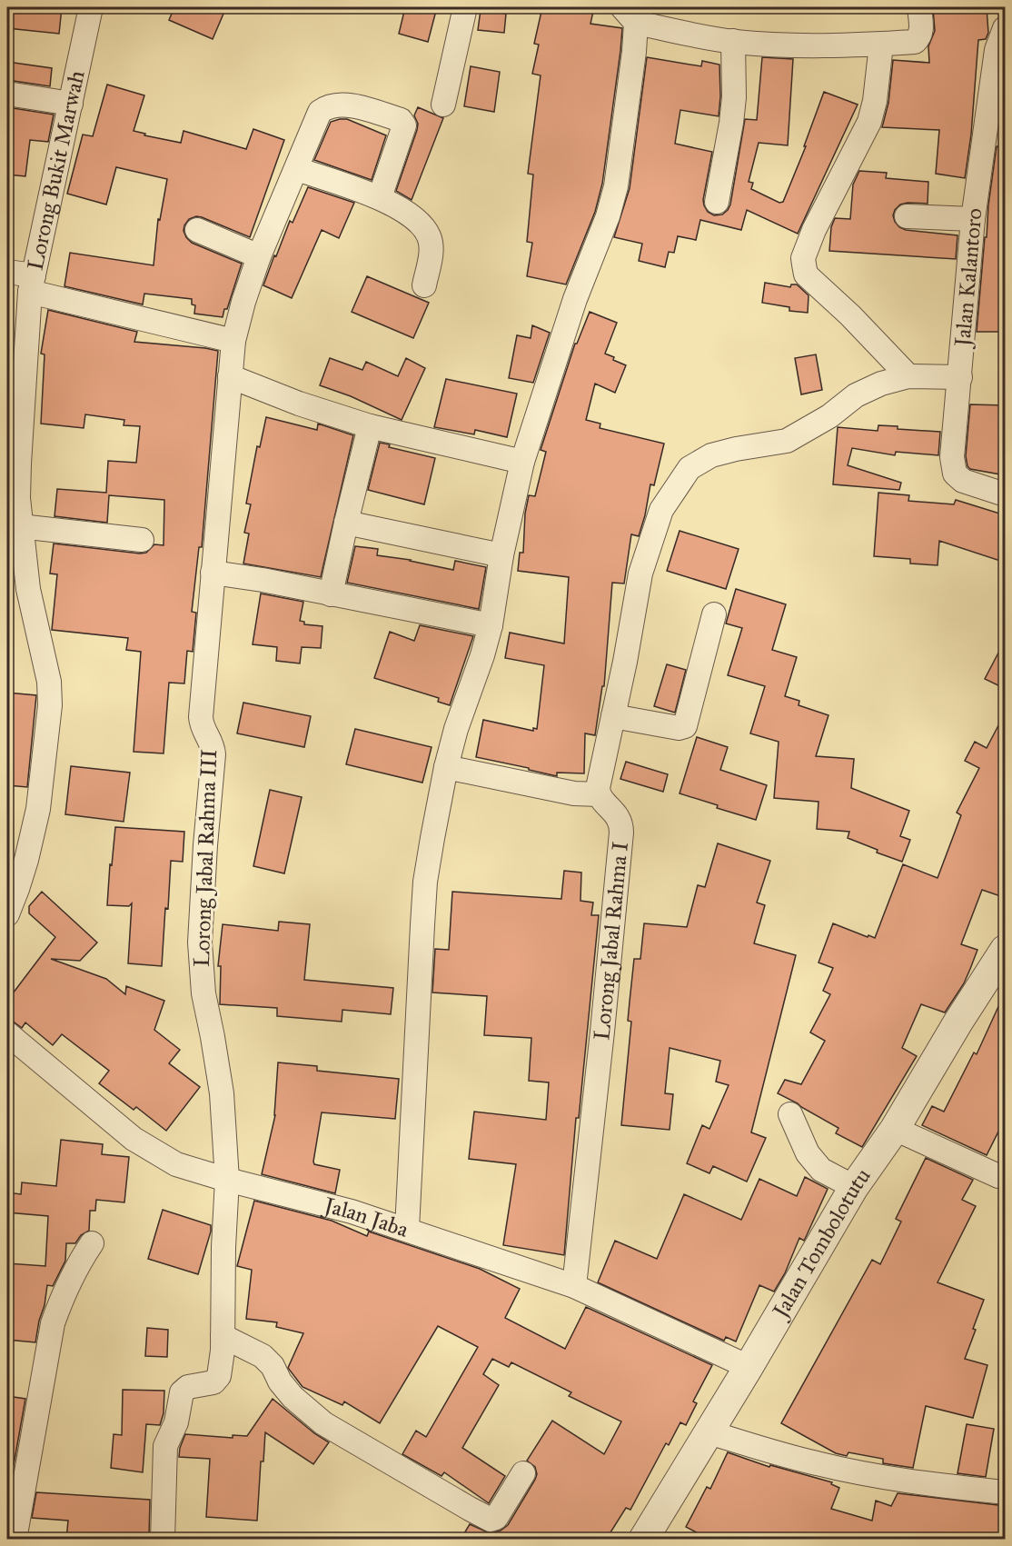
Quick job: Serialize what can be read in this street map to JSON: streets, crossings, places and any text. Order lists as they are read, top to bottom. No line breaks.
{"streets":{"street":["Lorong Bukit Marwah","Jalan Kalantoro","Lorong Jabal Rahma III","Lorong Jabal Rahma I","Jalan Jaba","Jalan Tombolotutu"]},"crossings":[["Lorong Jabal Rahma III","Jalan Jaba"],["Lorong Jabal Rahma I","Jalan Jaba"],["Jalan Jaba","Jalan Tombolotutu"]]}
